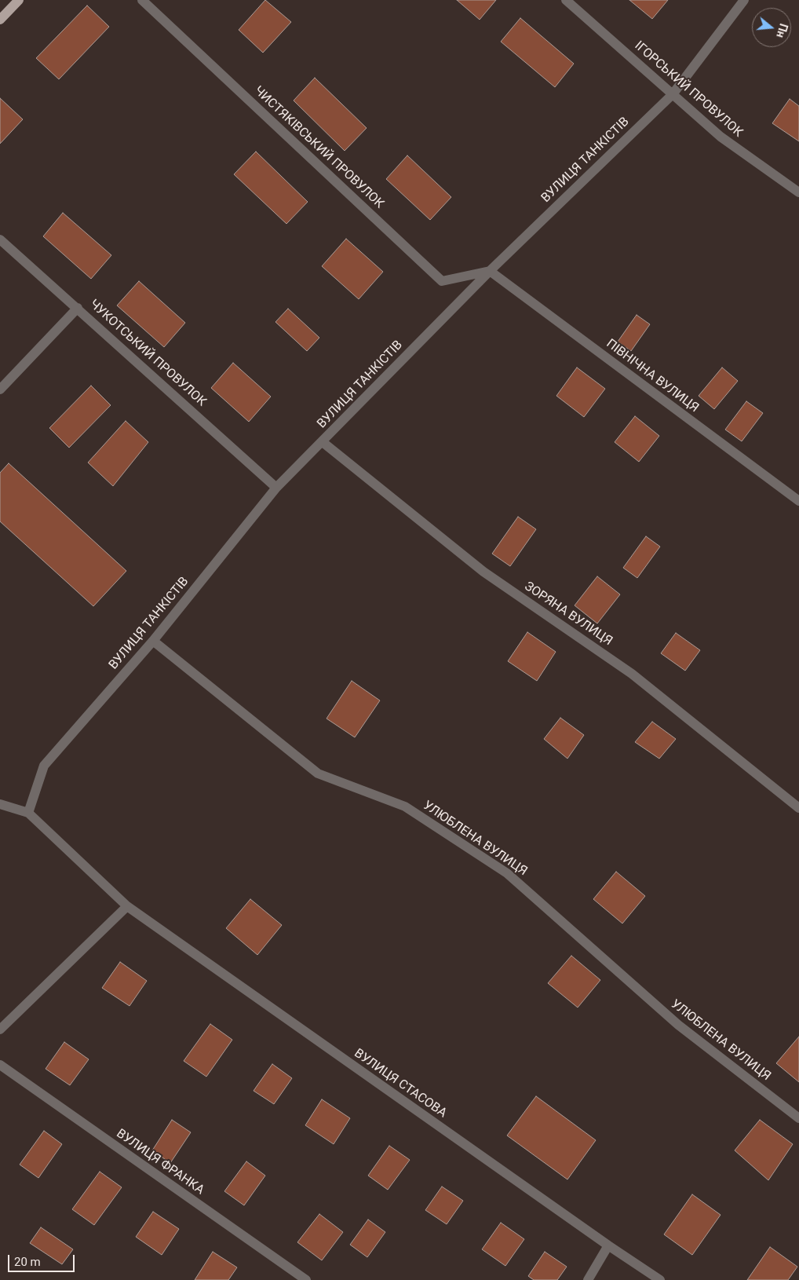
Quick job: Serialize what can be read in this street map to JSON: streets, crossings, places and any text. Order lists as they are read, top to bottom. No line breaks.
{"streets":{"street":["ІГОРСЬКИЙ ПРОВУЛОК","ЧИСТЯКІВСЬКИЙ ПРОВУЛОК","ВУЛИЦЯ ТАНКІСТІВ","ЧУКОТСЬКИЙ ПРОВУЛОК","ПІВНІЧНА ВУЛИЦЯ","ЗОРЯНА ВУЛИЦЯ","УЛЮБЛЕНА ВУЛИЦЯ","ВУЛИЦЯ СТАСОВА","ВУЛИЦЯ ФРАНКА"]},"crossings":[["ІГОРСЬКИЙ ПРОВУЛОК","ВУЛИЦЯ ТАНКІСТІВ"],["ЧИСТЯКІВСЬКИЙ ПРОВУЛОК","ВУЛИЦЯ ТАНКІСТІВ"],["ЧИСТЯКІВСЬКИЙ ПРОВУЛОК","ПІВНІЧНА ВУЛИЦЯ"],["ВУЛИЦЯ ТАНКІСТІВ","ЧУКОТСЬКИЙ ПРОВУЛОК"],["ВУЛИЦЯ ТАНКІСТІВ","ПІВНІЧНА ВУЛИЦЯ"],["ВУЛИЦЯ ТАНКІСТІВ","ЗОРЯНА ВУЛИЦЯ"],["ВУЛИЦЯ ТАНКІСТІВ","УЛЮБЛЕНА ВУЛИЦЯ"],["ВУЛИЦЯ ТАНКІСТІВ","ВУЛИЦЯ СТАСОВА"]],"scale_bar":"20 m","north":"right"}
